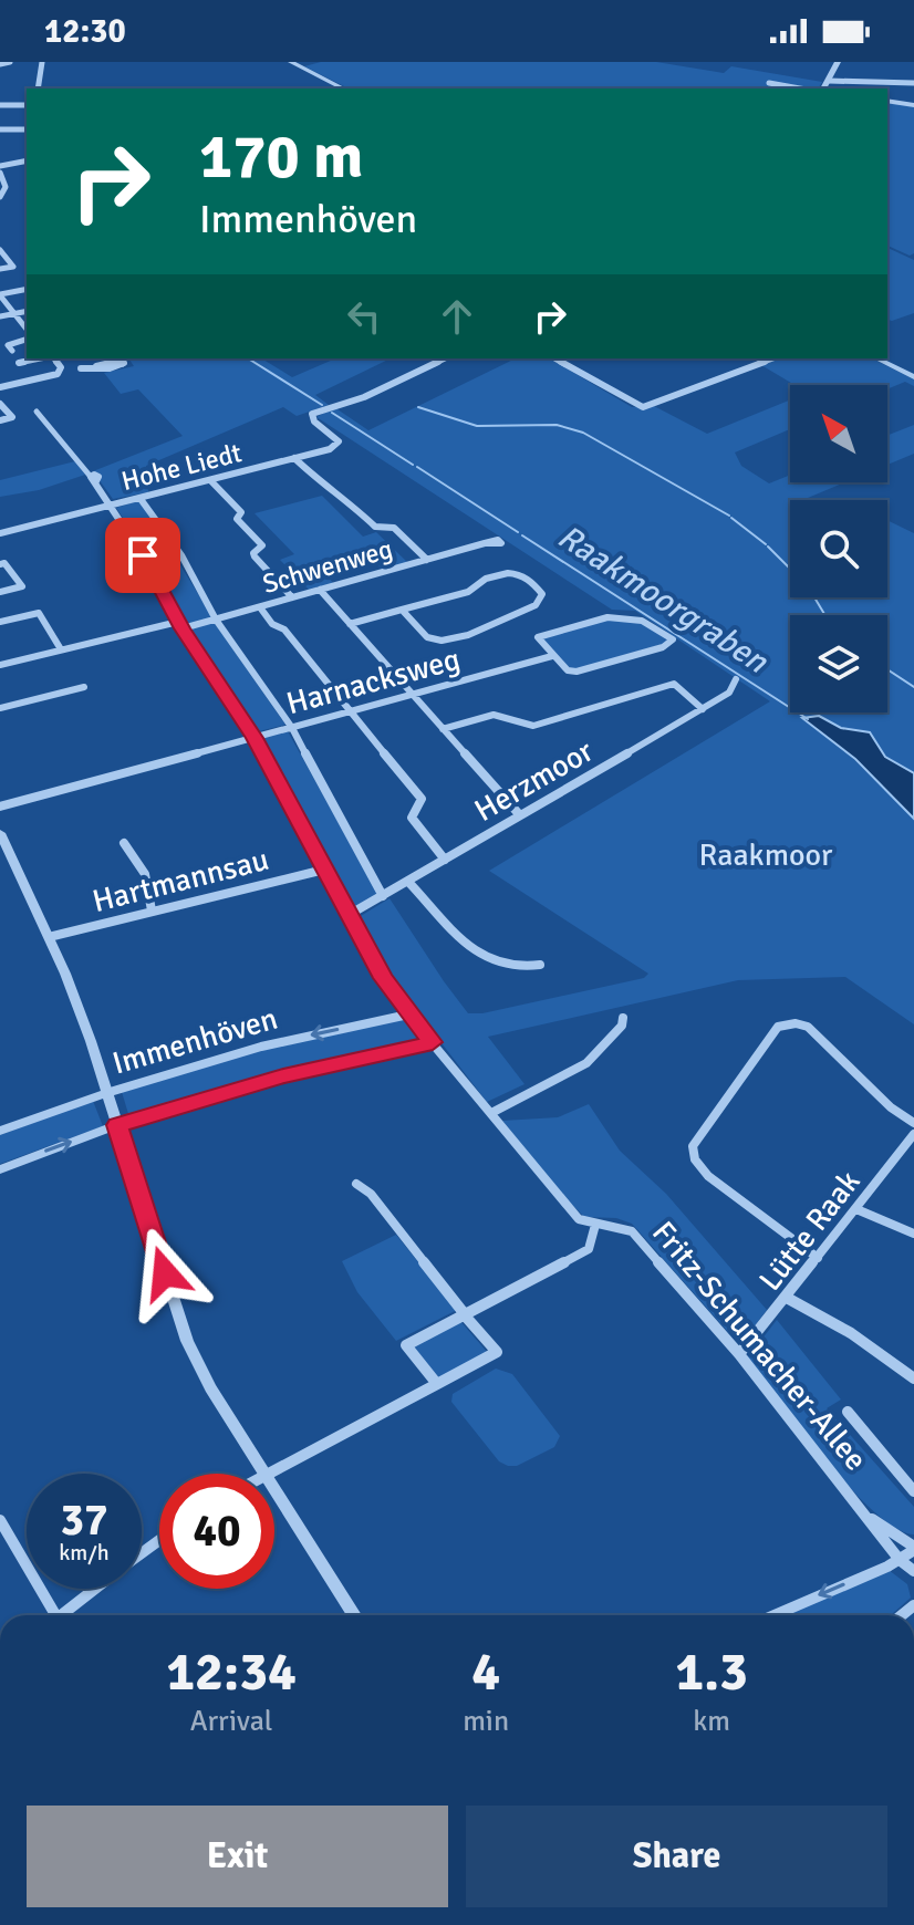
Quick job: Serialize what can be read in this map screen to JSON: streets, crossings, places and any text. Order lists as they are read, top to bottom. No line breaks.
{"streets":{"street":["Hohe Liedt","Schwenweg","Harnacksweg","Herzmoor","Hartmannsau","Immenhöven","Lütte Raak","Fritz-Schumacher-Allee"]},"crossings":[["Hohe Liedt","Fritz-Schumacher-Allee"],["Schwenweg","Fritz-Schumacher-Allee"],["Harnacksweg","Fritz-Schumacher-Allee"],["Herzmoor","Fritz-Schumacher-Allee"],["Hartmannsau","Fritz-Schumacher-Allee"],["Immenhöven","Fritz-Schumacher-Allee"],["Lütte Raak","Fritz-Schumacher-Allee"]],"water":["Raakmoorgraben"],"parks":["Raakmoor"],"north":"top left","page":{"status":"12:30","turn":["170 m","Immenhöven"],"speed":"37 km/h","limit":"40","eta":["12:34","Arrival","4","min","1.3","km"],"buttons":["Exit","Share"]}}
